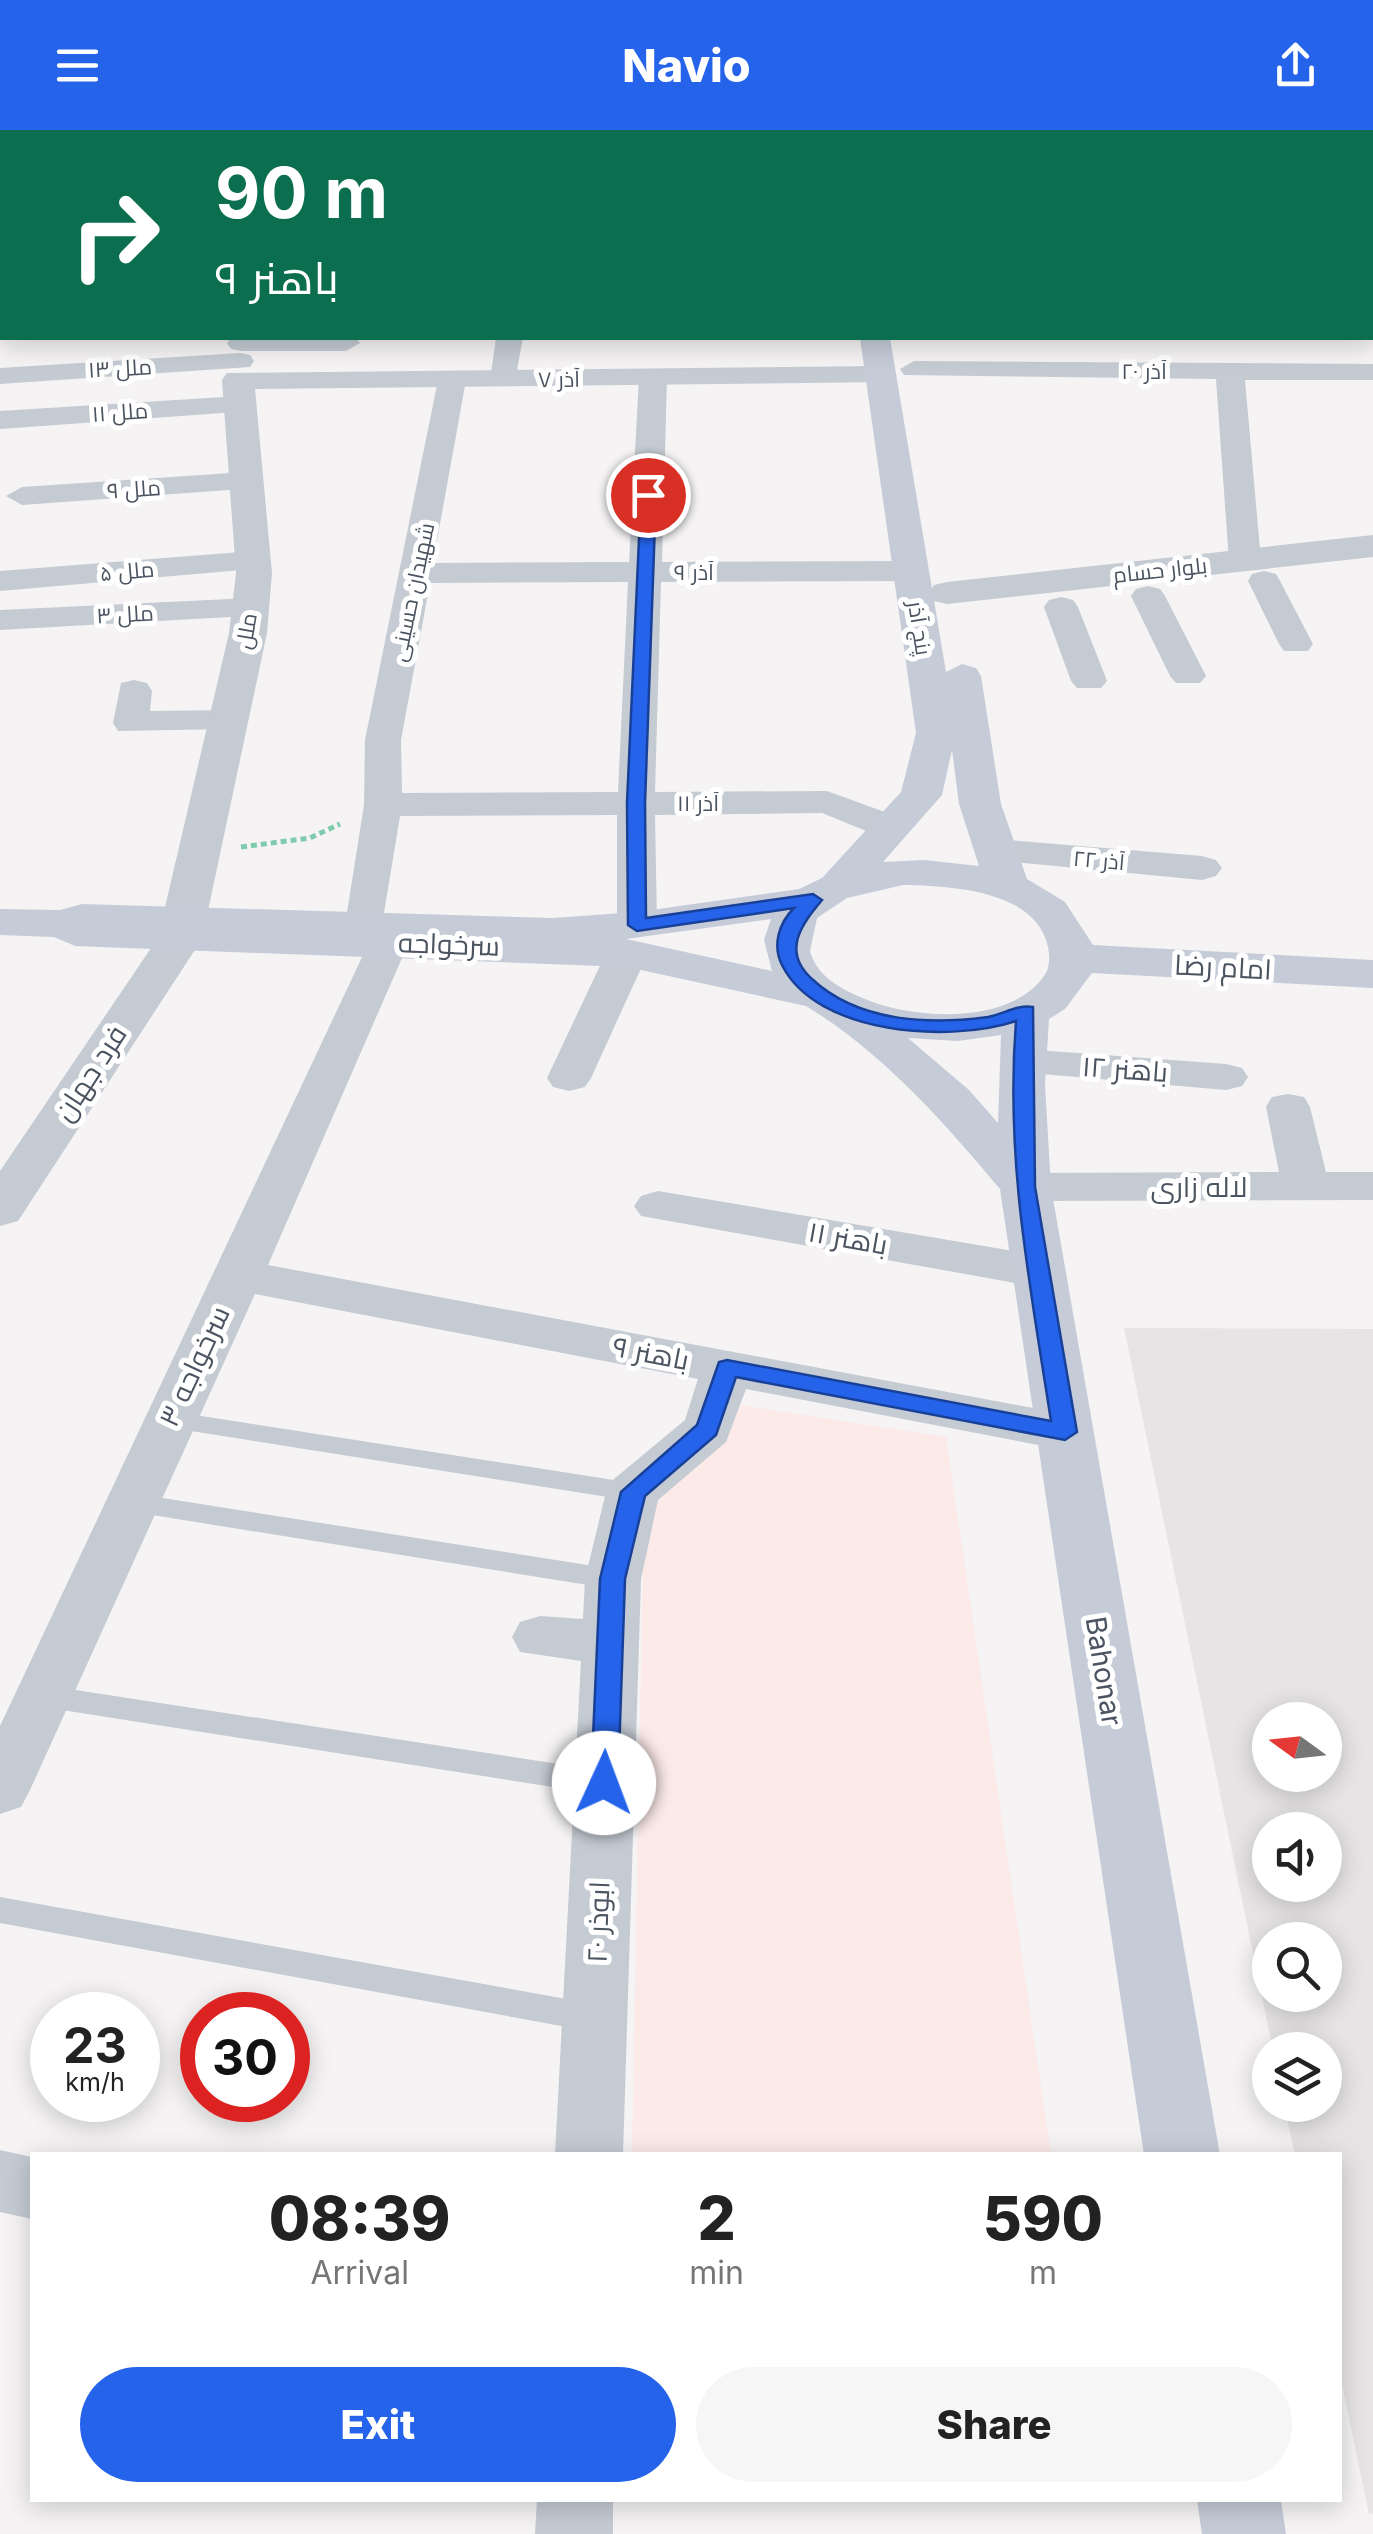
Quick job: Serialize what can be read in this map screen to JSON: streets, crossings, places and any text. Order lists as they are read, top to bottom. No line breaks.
{"streets":{"main road":["پنج آذر","سرخواجه","امام رضا","Bahonar"],"street":["ملل ۱۳","۲۰ آذر","آذر ۷","۱۱ ملل","ملل ۹","بلوار حسام","ملل ۵","۹ آذر","شهیدان حسینی","ملل ۳","ملل","آذر ۱۱","۲۲ آذر","۱۲ باهنر","فرد جهان","لاله زاری","باهنر ۱۱","۹ باهنر","سرخواجه ۳","ابوذر ۲۰"]},"crossings":[["ملل ۱۳","آذر ۷"],["ملل ۱۳","۱۱ ملل"],["ملل ۱۳","ملل"],["۲۰ آذر","آذر ۷"],["۲۰ آذر","پنج آذر"],["آذر ۷","۱۱ ملل"],["آذر ۷","شهیدان حسینی"],["آذر ۷","پنج آذر"],["آذر ۷","ملل"],["۱۱ ملل","ملل"],["ملل ۹","ملل"],["بلوار حسام","پنج آذر"],["ملل ۵","ملل"],["۹ آذر","شهیدان حسینی"],["۹ آذر","پنج آذر"],["شهیدان حسینی","آذر ۱۱"],["شهیدان حسینی","سرخواجه"],["شهیدان حسینی","سرخواجه ۳"],["ملل ۳","ملل"],["پنج آذر","آذر ۱۱"],["پنج آذر","۲۲ آذر"],["پنج آذر","سرخواجه"],["ملل","سرخواجه"],["ملل","فرد جهان"],["۲۲ آذر","سرخواجه"],["سرخواجه","امام رضا"],["سرخواجه","فرد جهان"],["سرخواجه","سرخواجه ۳"],["سرخواجه","Bahonar"],["۱۲ باهنر","Bahonar"],["لاله زاری","Bahonar"],["باهنر ۱۱","Bahonar"],["۹ باهنر","سرخواجه ۳"],["۹ باهنر","Bahonar"]],"north":"left","page":{"header":"Navio","turn":["90 m","۹ باهنر"],"speed":"23 km/h","limit":"30","eta":["08:39","Arrival","2","min","590","m"],"buttons":["Exit","Share"]}}
